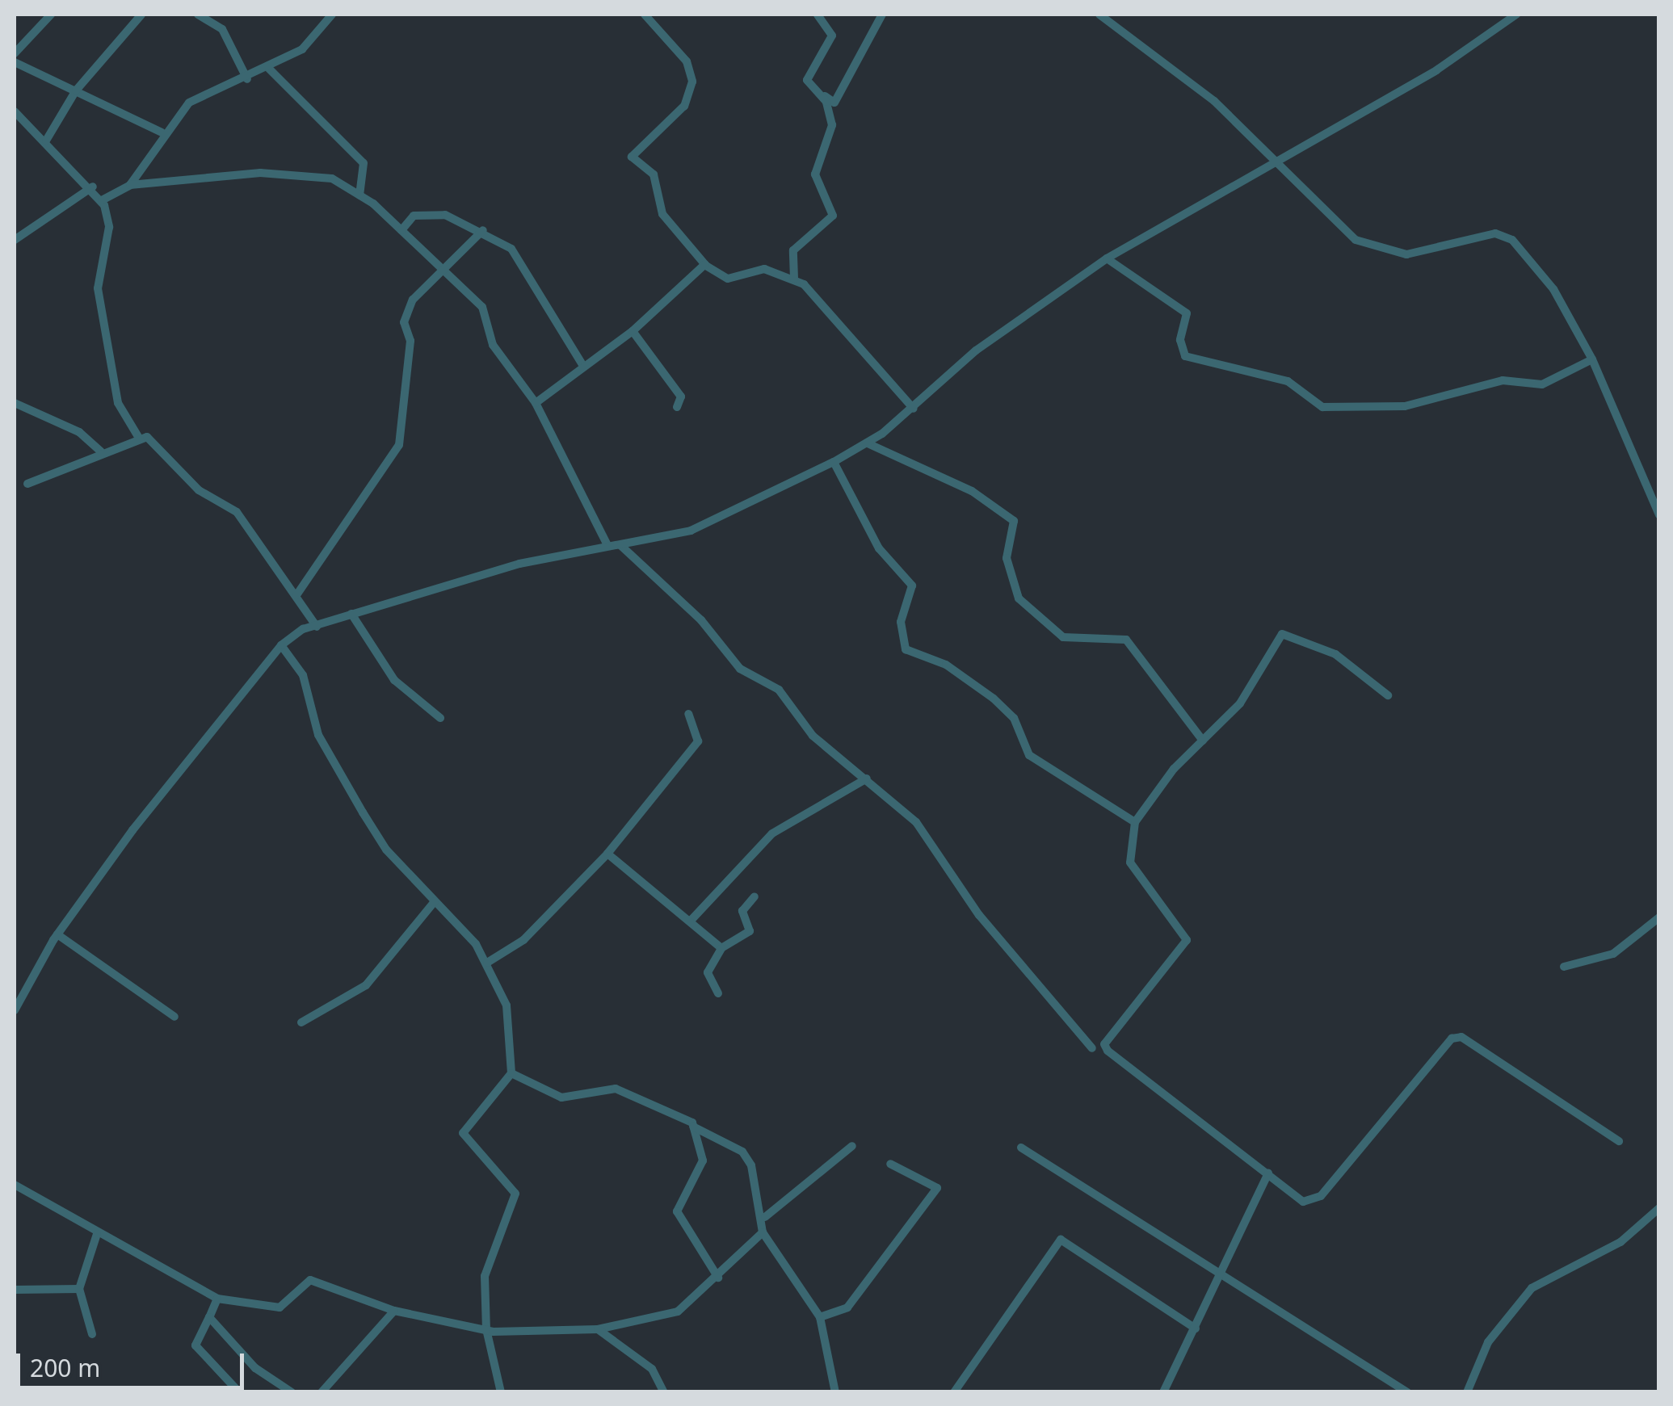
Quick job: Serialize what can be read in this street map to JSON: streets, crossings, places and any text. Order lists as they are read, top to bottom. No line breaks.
{"scale_bar":"200 m"}
